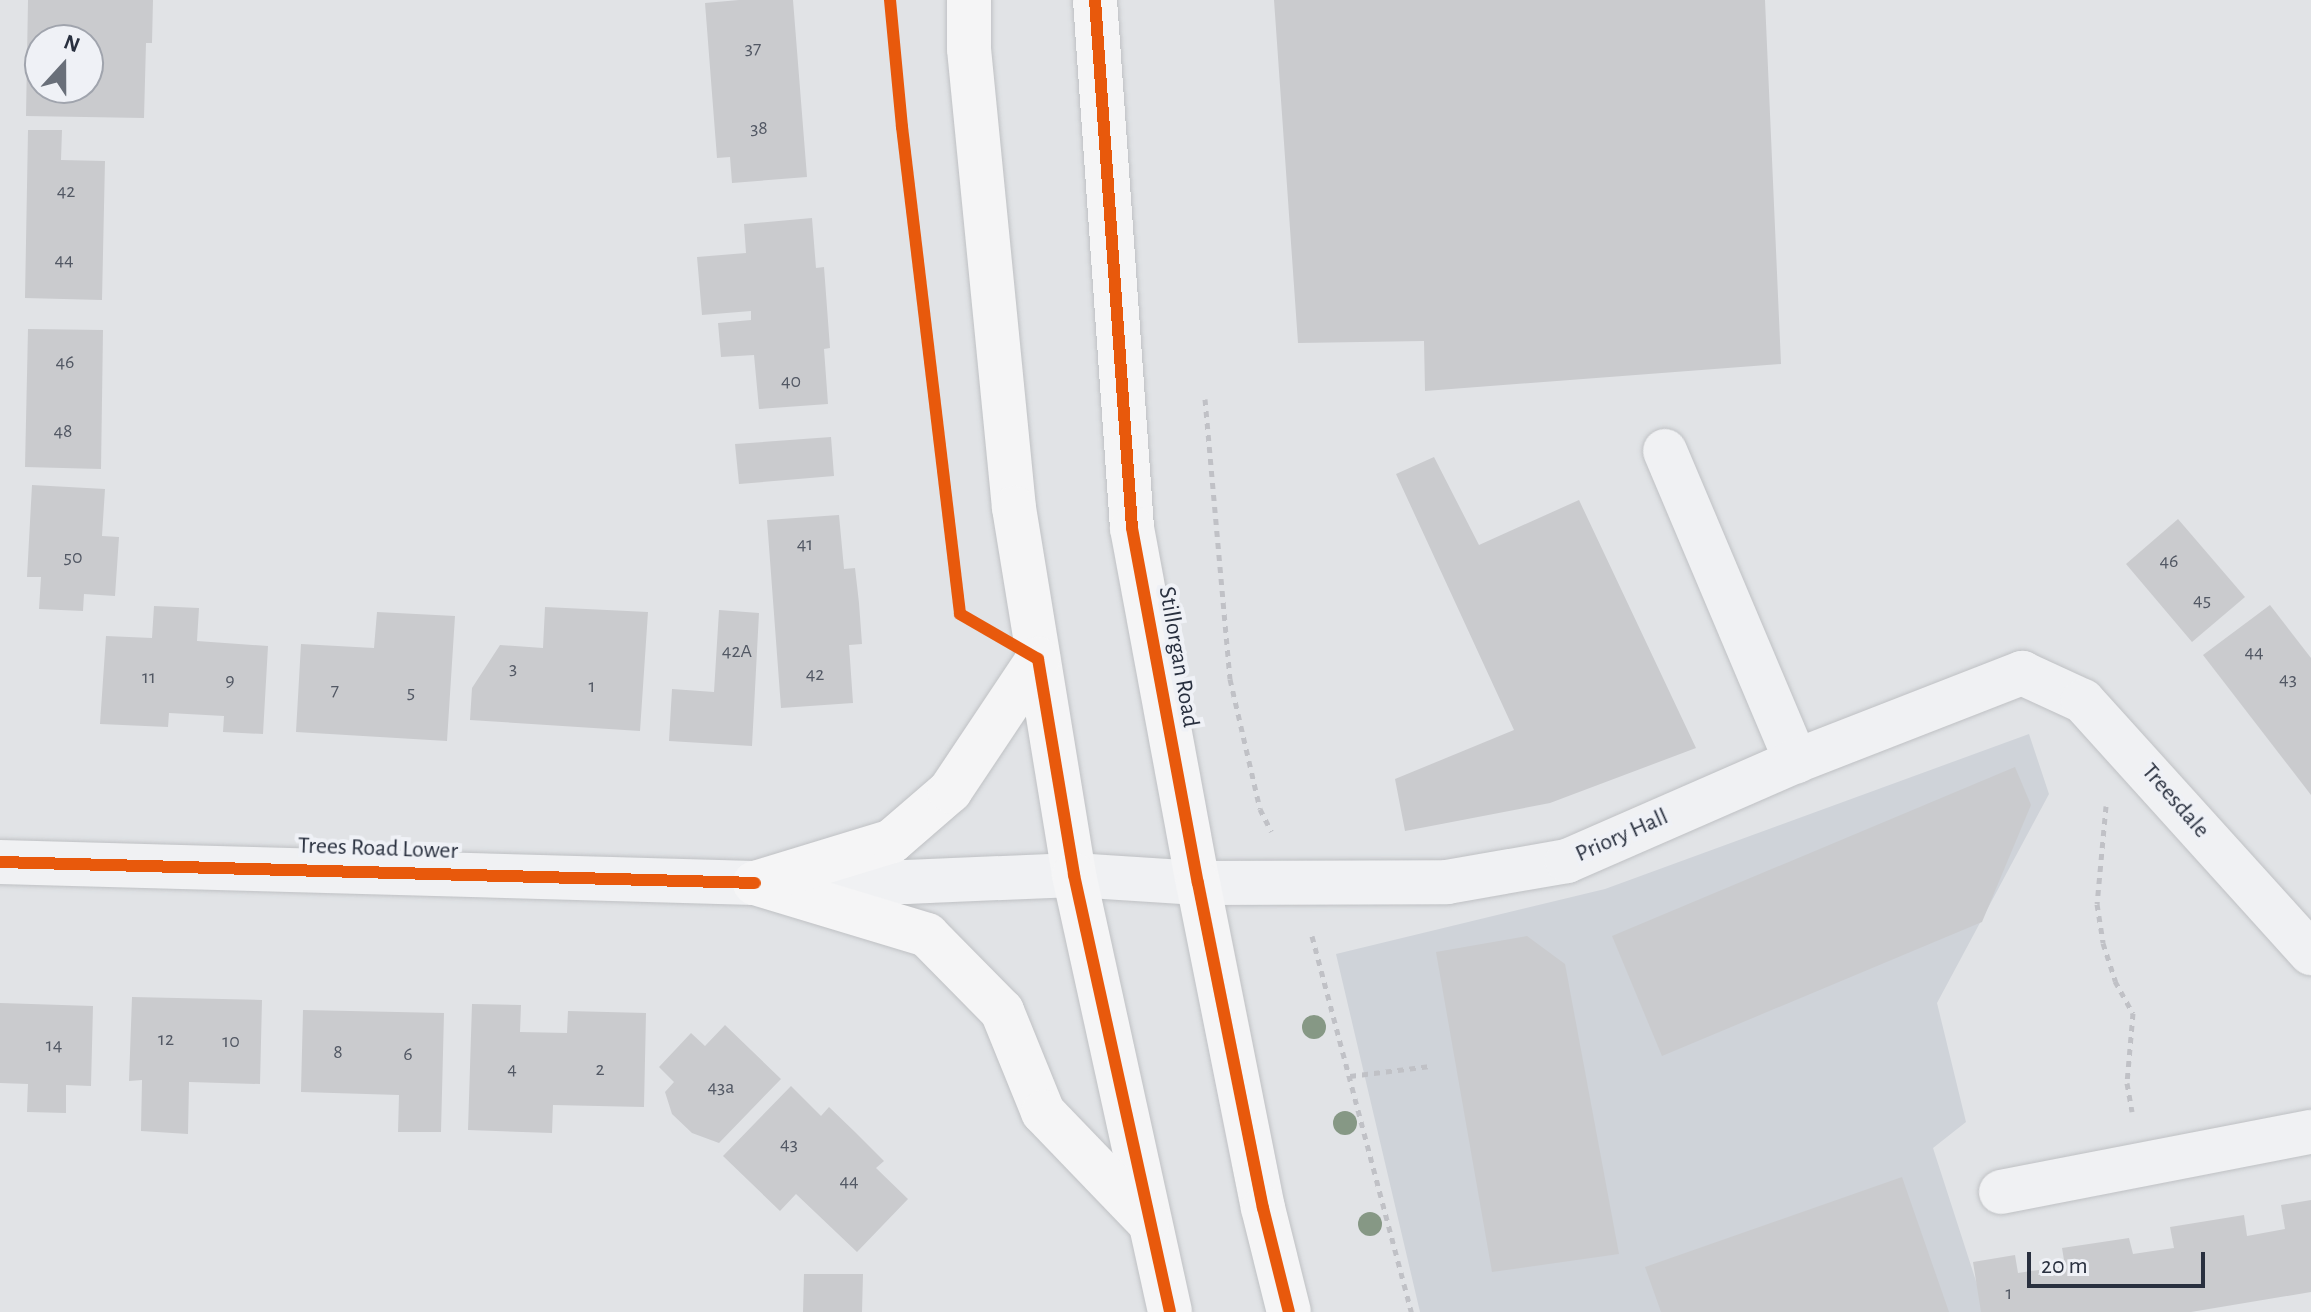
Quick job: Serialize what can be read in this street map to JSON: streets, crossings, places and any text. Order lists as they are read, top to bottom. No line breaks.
{"streets":{"highway":["Stillorgan Road"],"street":["Treesdale","Priory Hall","Trees Road Lower"]},"crossings":[["Stillorgan Road","Priory Hall"],["Stillorgan Road","Trees Road Lower"],["Treesdale","Priory Hall"],["Priory Hall","Trees Road Lower"]],"house_numbers":["37","38","42","44","46","40","48","41","50","46","45","42A","44","3","42","11","43","9","1","7","5","12","10","14","8","6","4","2","43a","43","44","1"],"scale_bar":"20 m","north":"top"}
